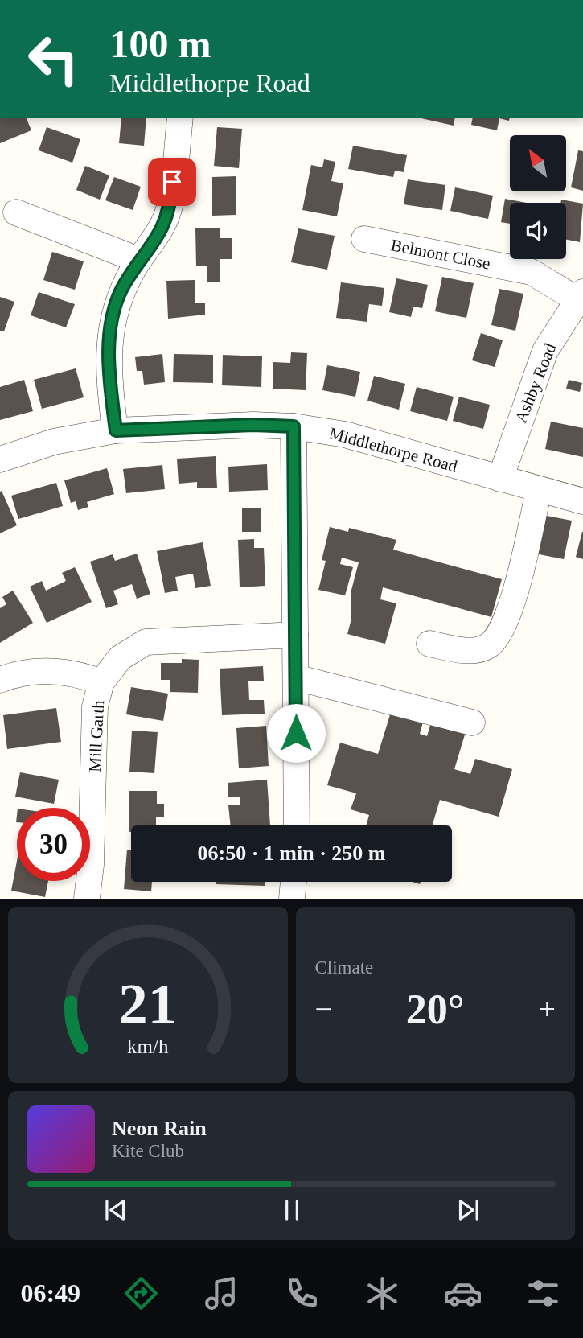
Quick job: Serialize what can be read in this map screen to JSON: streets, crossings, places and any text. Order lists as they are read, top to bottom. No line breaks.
{"streets":{"street":["Belmont Close","Ashby Road","Middlethorpe Road","Mill Garth"]},"crossings":[["Belmont Close","Ashby Road"],["Ashby Road","Middlethorpe Road"]],"north":"top left","page":{"turn":["100 m","Middlethorpe Road"],"limit":"30","trip":"06:50 · 1 min · 250 m","tile":"Climate","heat":["−","20°","+"],"song":["Neon Rain","Kite Club"],"tabs":"06:49","gauge":["21","km/h"]}}
